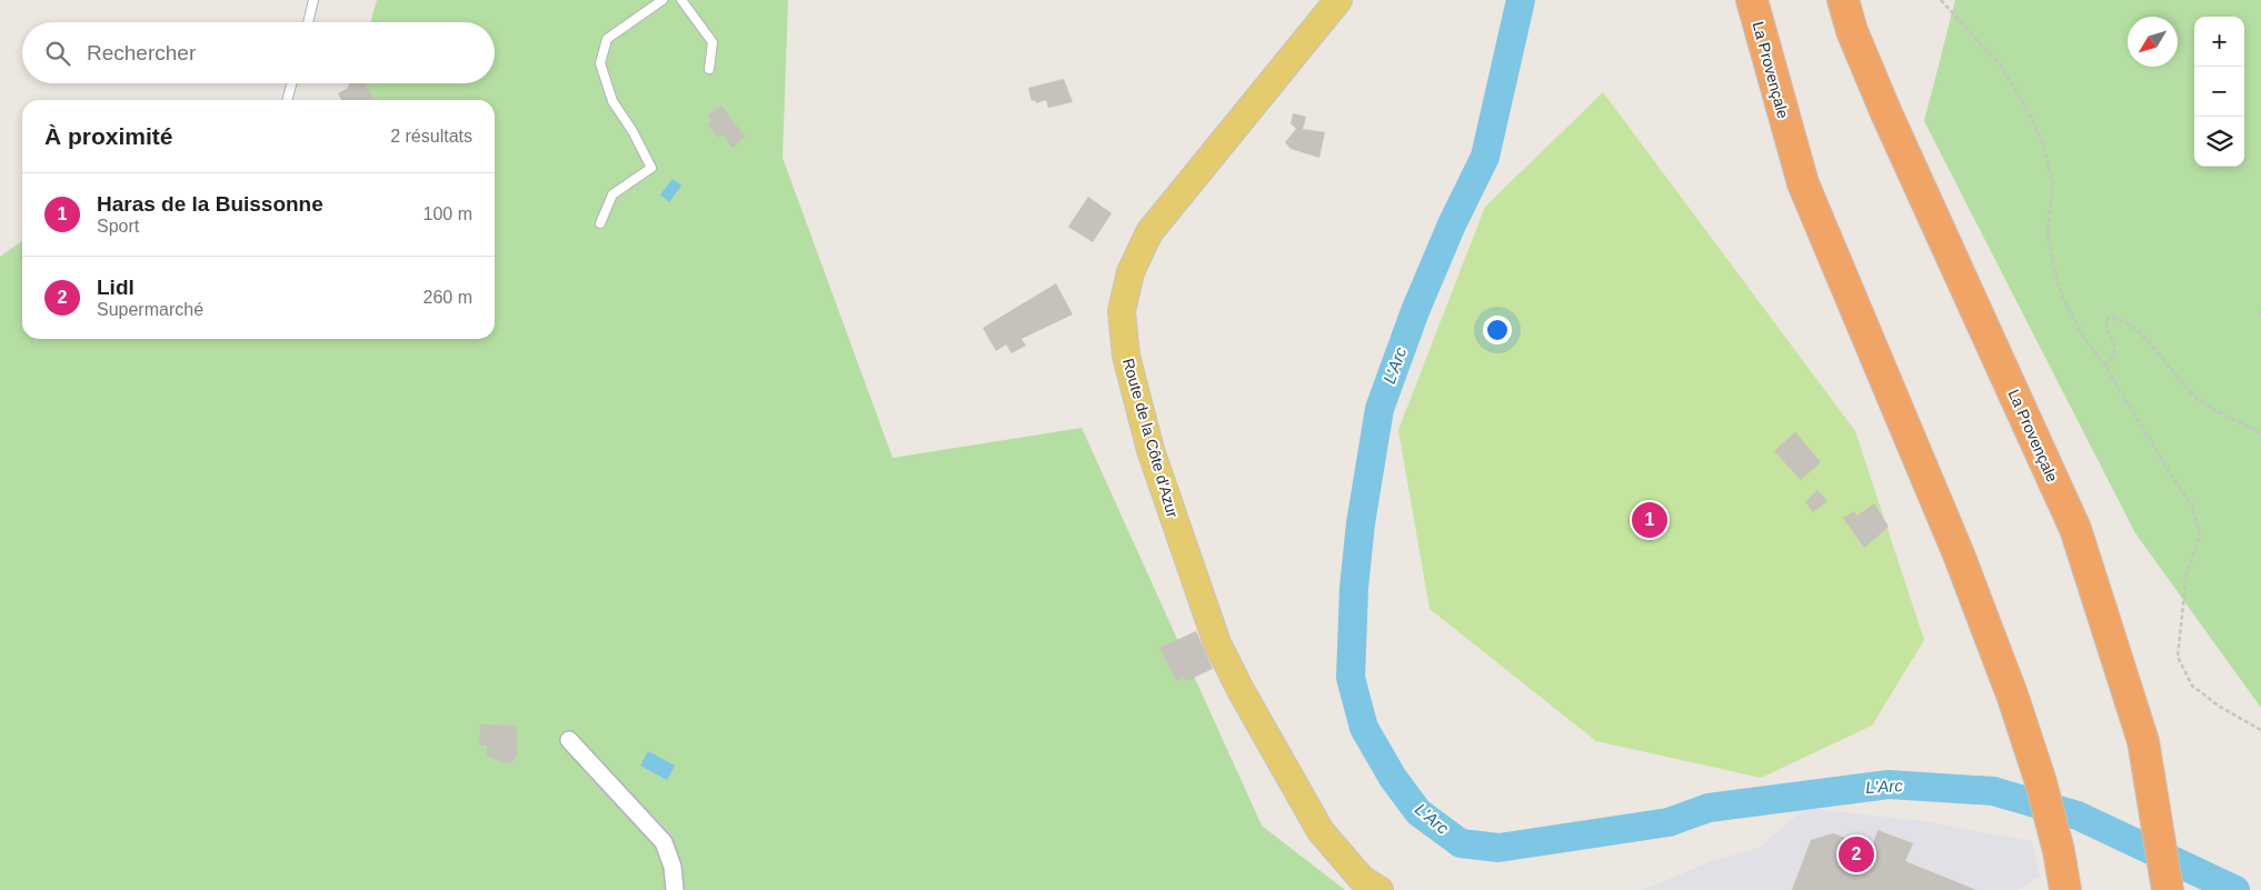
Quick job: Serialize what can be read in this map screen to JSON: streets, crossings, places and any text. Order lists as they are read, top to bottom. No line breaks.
{"streets":{"highway":["La Provençale"],"main road":["Route de la Côte d'Azur"]},"water":["L'Arc"],"north":"bottom left","page":{"map_buttons":["+","−"],"search":"Rechercher","heading":["À proximité","2 résultats"],"list":[{"mark":"1","name":"Haras de la Buissonne","note":"Sport","value":"100 m"},{"mark":"2","name":"Lidl","note":"Supermarché","value":"260 m"}],"pins":["1","2"]}}
